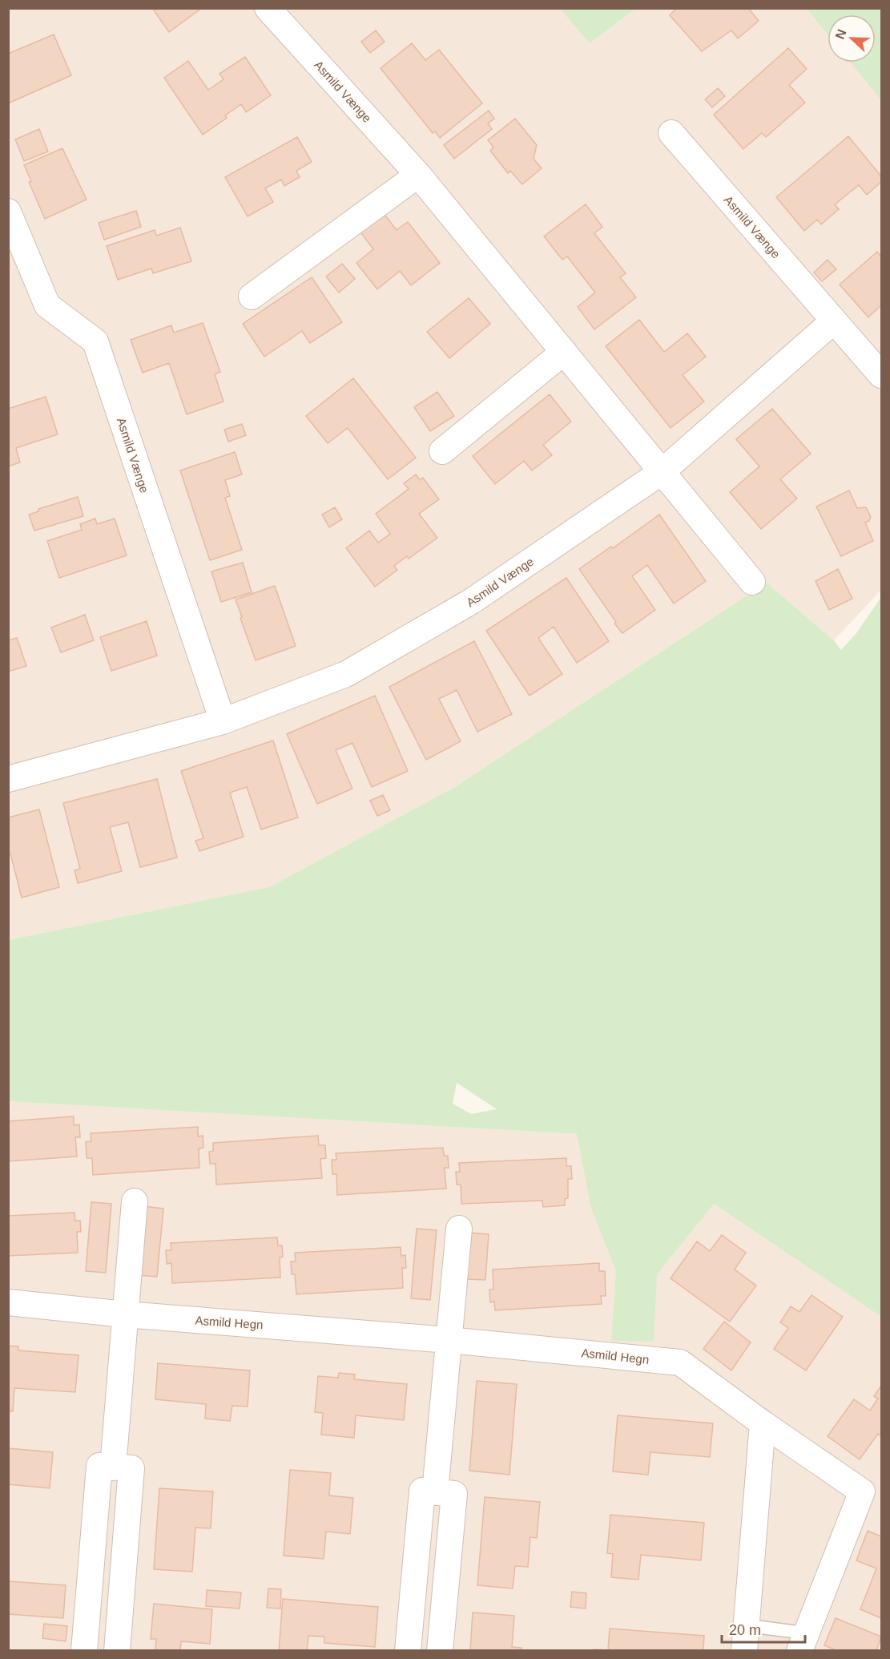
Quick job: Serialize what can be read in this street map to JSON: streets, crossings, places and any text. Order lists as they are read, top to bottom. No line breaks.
{"streets":{"street":["Asmild Vænge","Asmild Hegn"]},"scale_bar":"20 m","north":"left"}
